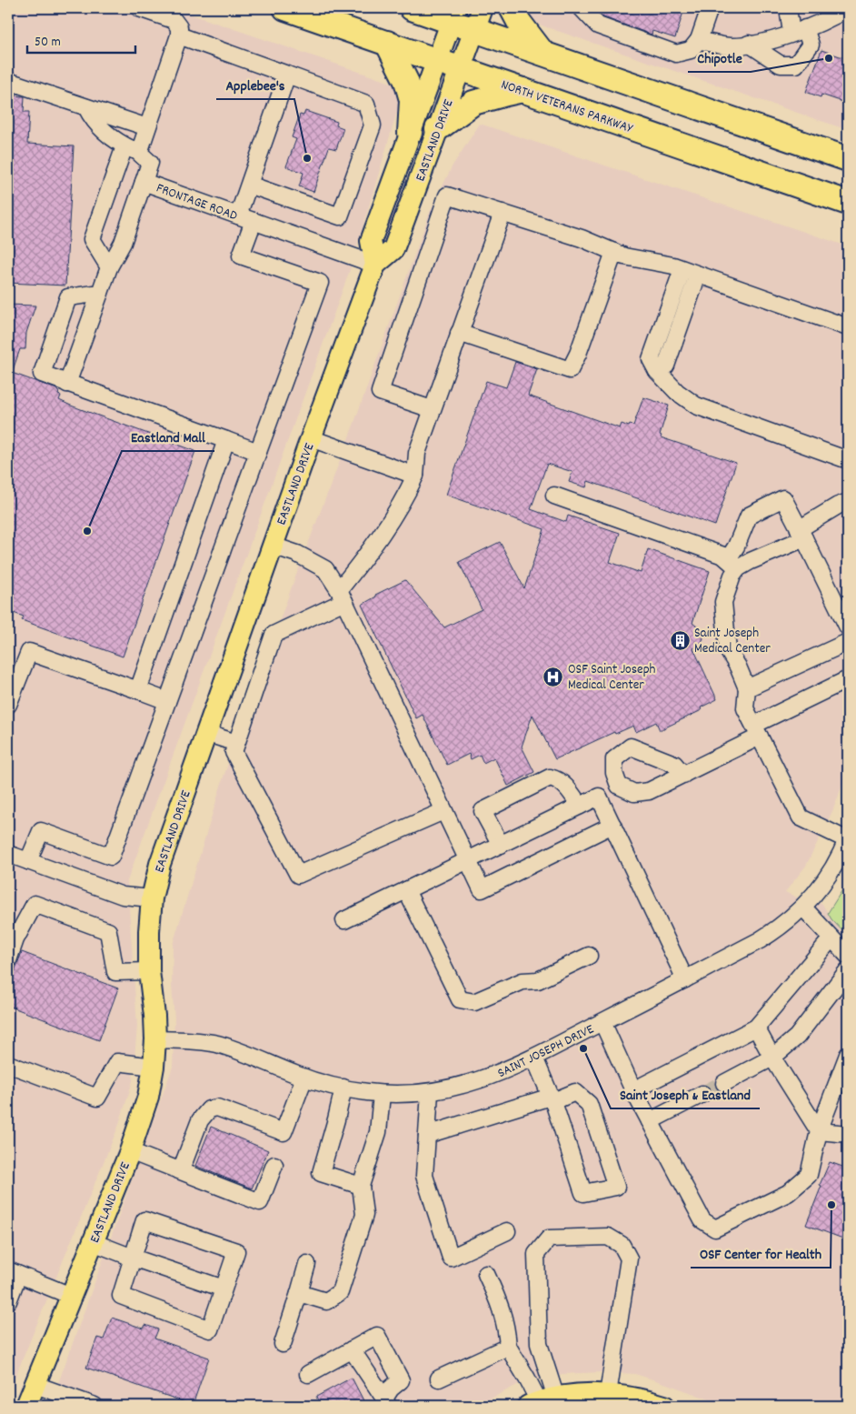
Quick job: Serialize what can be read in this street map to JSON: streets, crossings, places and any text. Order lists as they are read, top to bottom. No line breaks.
{"streets":{"highway":["NORTH VETERANS PARKWAY"],"main road":["EASTLAND DRIVE"],"street":["FRONTAGE ROAD","SAINT JOSEPH DRIVE"]},"crossings":[["NORTH VETERANS PARKWAY","EASTLAND DRIVE"],["EASTLAND DRIVE","FRONTAGE ROAD"],["EASTLAND DRIVE","SAINT JOSEPH DRIVE"]],"places":{"other":["Chipotle","Applebee's","Eastland Mall","Saint Joseph & Eastland","OSF Center for Health"],"building":["Saint Joseph Medical Center"],"hospital":["OSF Saint Joseph Medical Center"]},"scale_bar":"50 m"}
